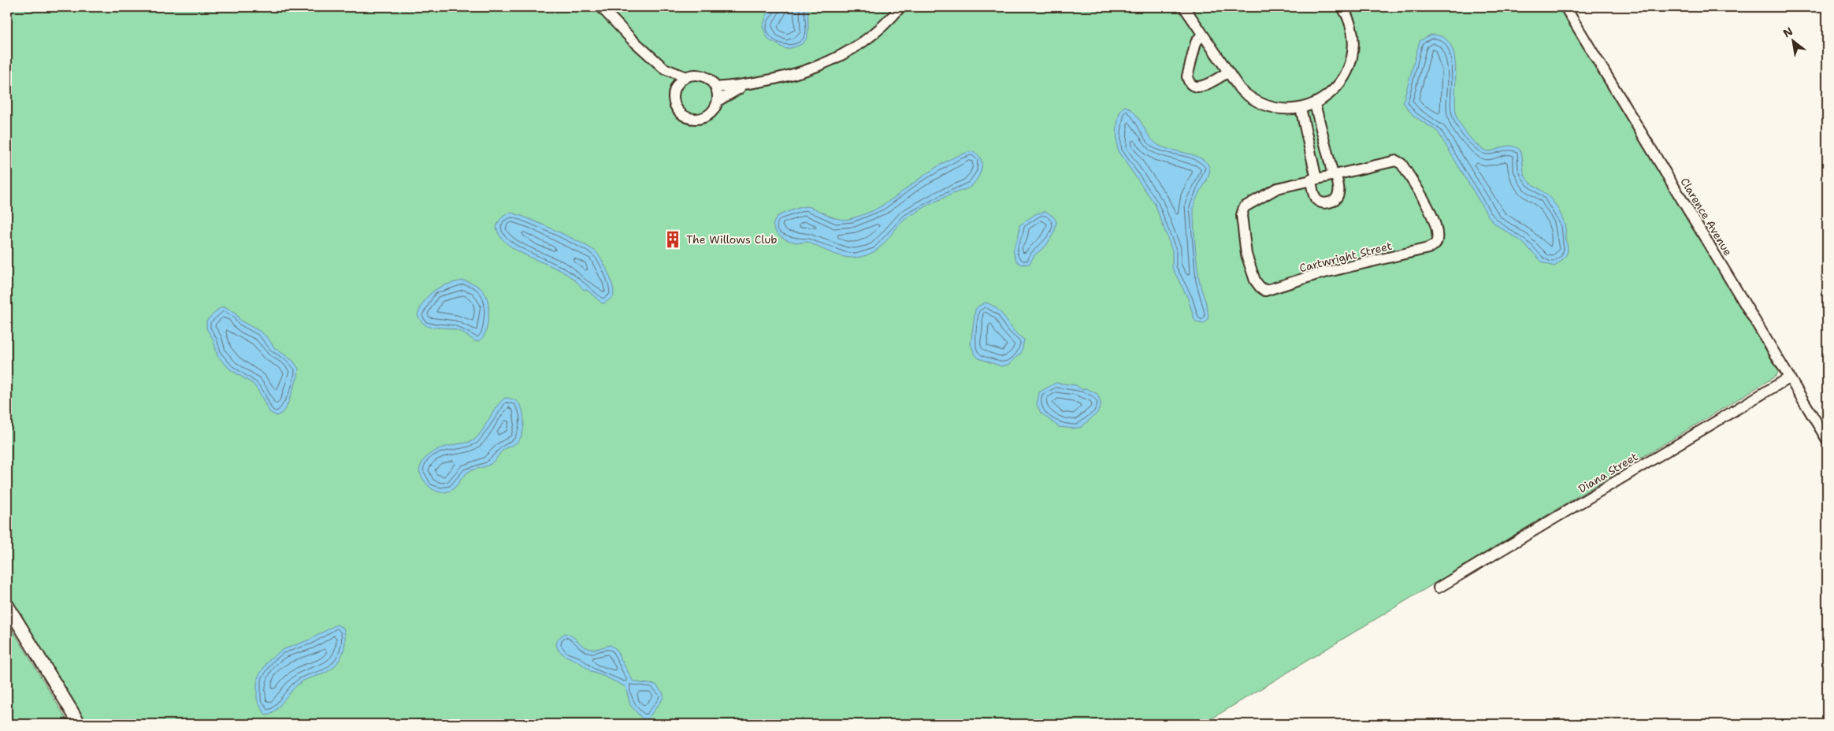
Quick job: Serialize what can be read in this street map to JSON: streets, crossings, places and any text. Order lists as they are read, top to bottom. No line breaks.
{"streets":{"street":["Clarence Avenue","Cartwright Street","Diana Street"]},"crossings":[["Clarence Avenue","Diana Street"]],"places":{"building":["The Willows Club"]},"north":"top left"}
